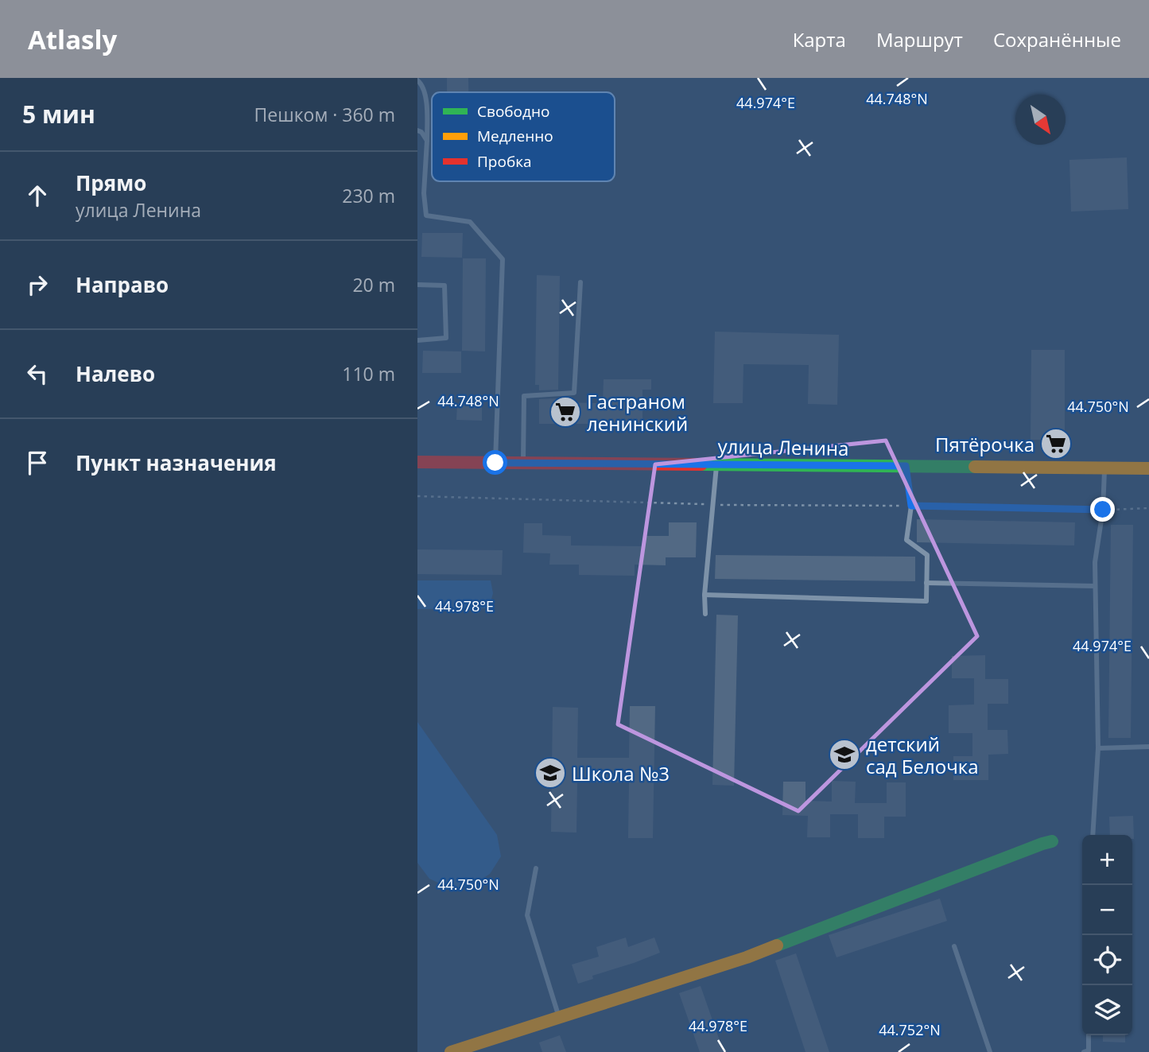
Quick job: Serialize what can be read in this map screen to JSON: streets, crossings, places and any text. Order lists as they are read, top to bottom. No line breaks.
{"streets":{"street":["улица Ленина"]},"places":{"supermarket":["Гастраном ленинский","Пятёрочка"],"school or university":["детский сад Белочка","Школа №3"]},"legend":["Свободно","Медленно","Пробка"],"north":"bottom right","page":{"header":"Atlasly","nav":["Карта","Маршрут","Сохранённые"],"heading":["5 мин","Пешком · 360 m"],"list":[["Прямо","улица Ленина","230 m"],["Направо","20 m"],["Налево","110 m"],"Пункт назначения"],"map_buttons":["+","−"]},"coordinates":["44.748°N","44.974°E","44.750°N","44.978°E","44.752°N"]}
